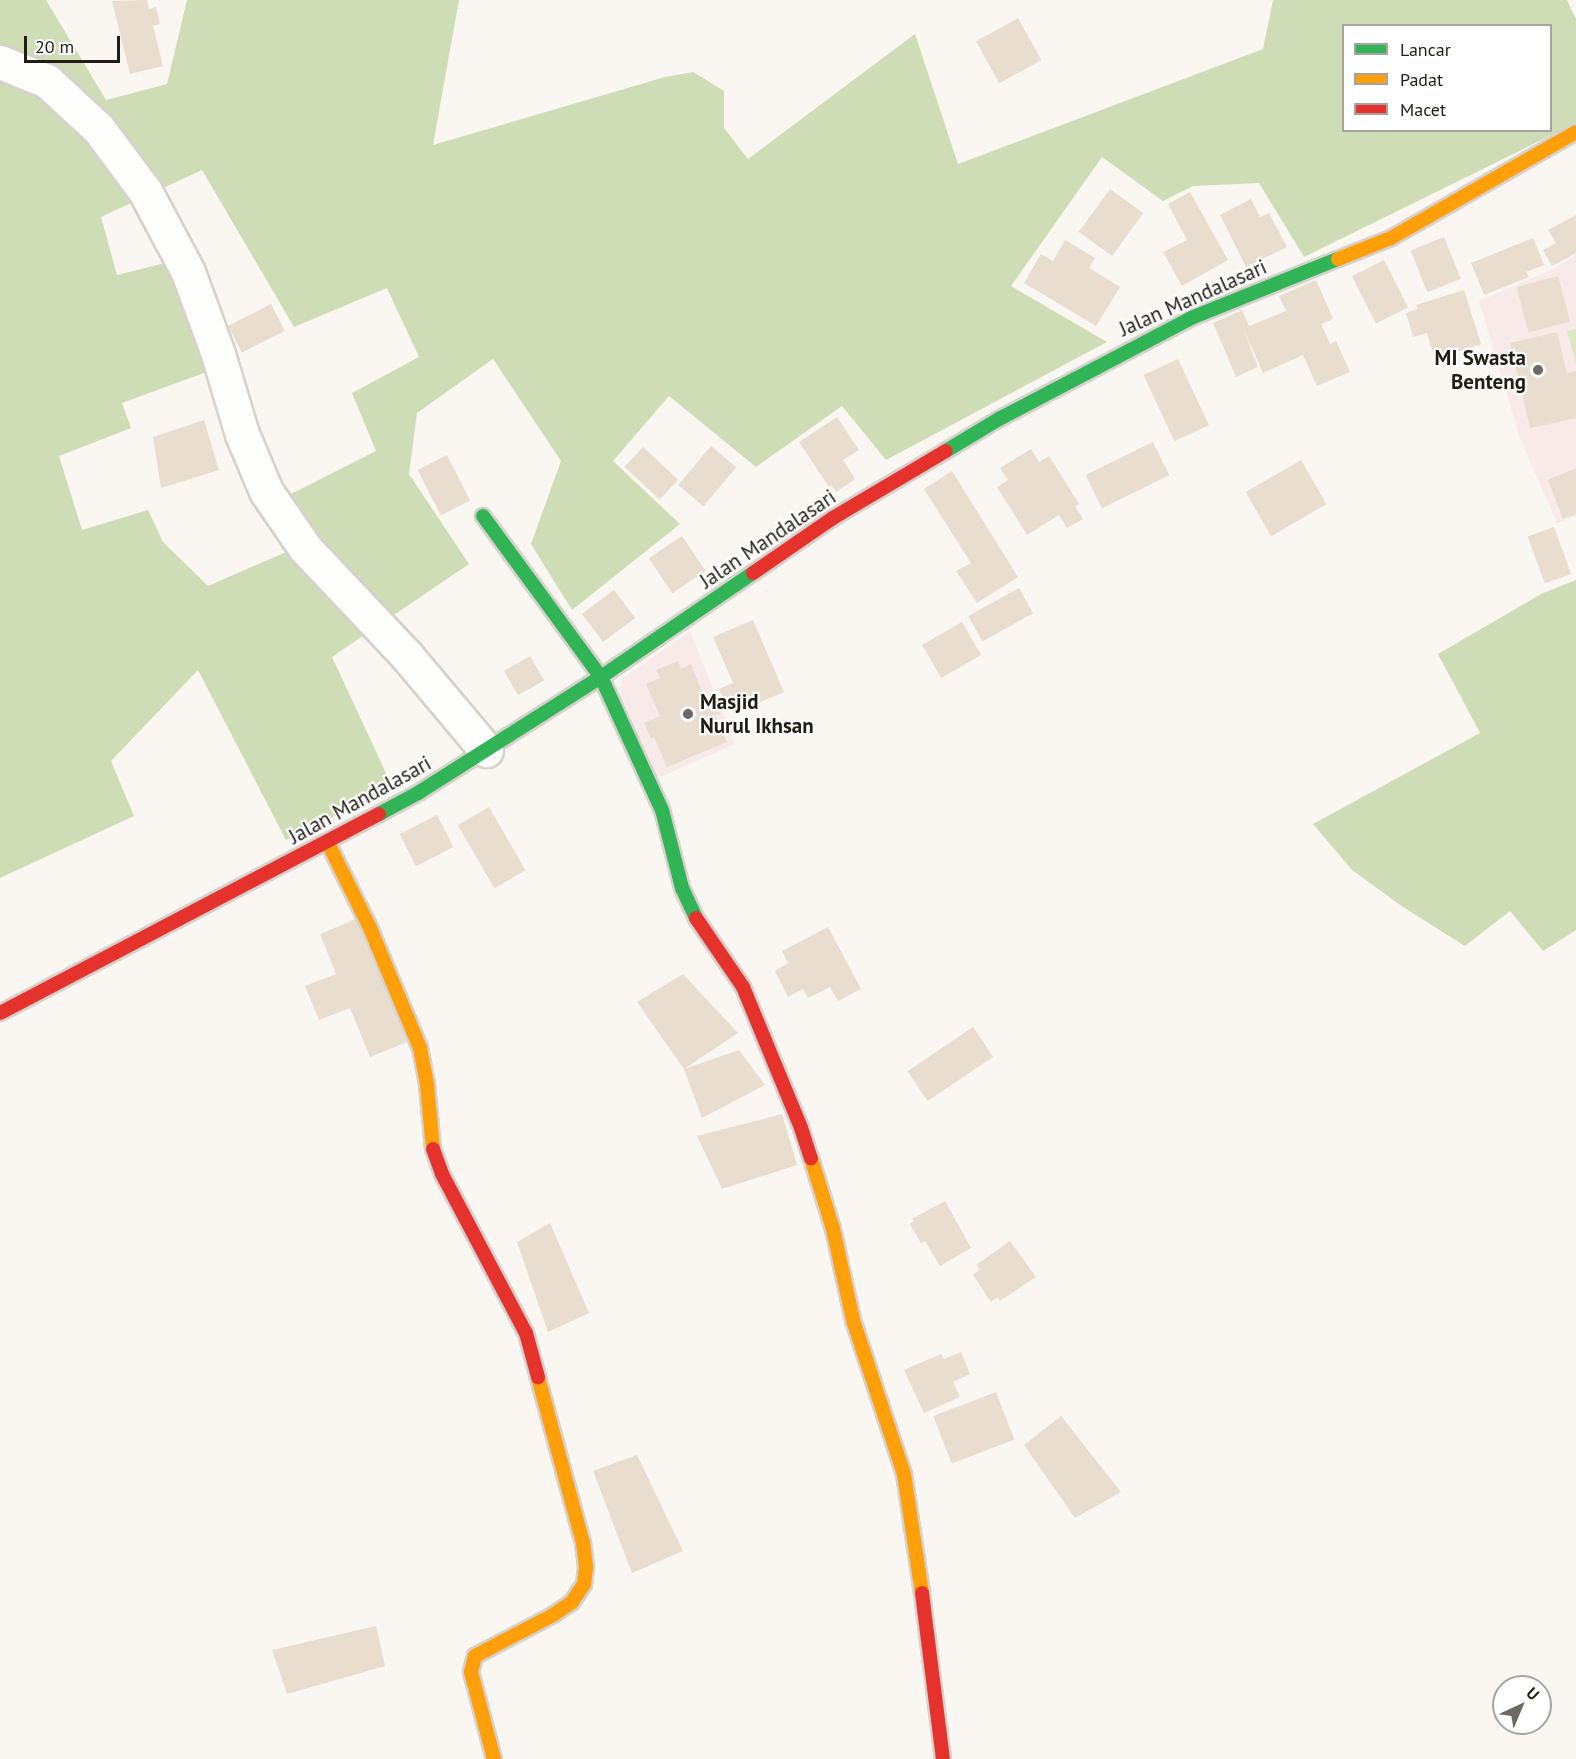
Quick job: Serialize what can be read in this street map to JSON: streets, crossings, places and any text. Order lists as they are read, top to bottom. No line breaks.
{"streets":{"street":["Jalan Mandalasari"]},"places":["MI Swasta Benteng","Masjid Nurul Ikhsan"],"legend":["Lancar","Padat","Macet"],"scale_bar":"20 m","north":"top right"}
